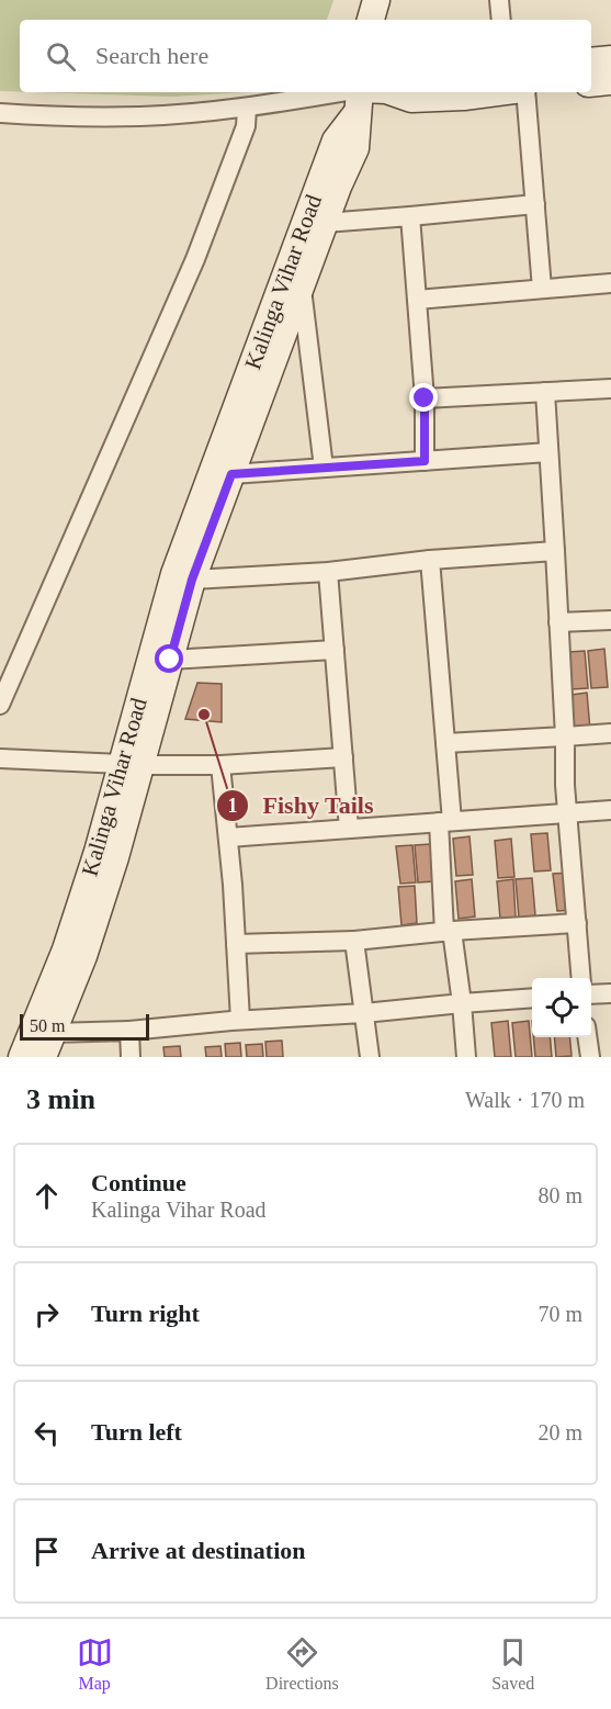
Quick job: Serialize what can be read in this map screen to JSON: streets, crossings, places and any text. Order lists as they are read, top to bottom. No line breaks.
{"streets":{"street":["Kalinga Vihar Road"]},"places":["Fishy Tails"],"scale_bar":"50 m","page":{"search":"Search here","scale":"50 m","heading":["3 min","Walk · 170 m"],"list":[["Continue","Kalinga Vihar Road","80 m"],["Turn right","70 m"],["Turn left","20 m"],"Arrive at destination"],"nav":["Map","Directions","Saved"]}}
